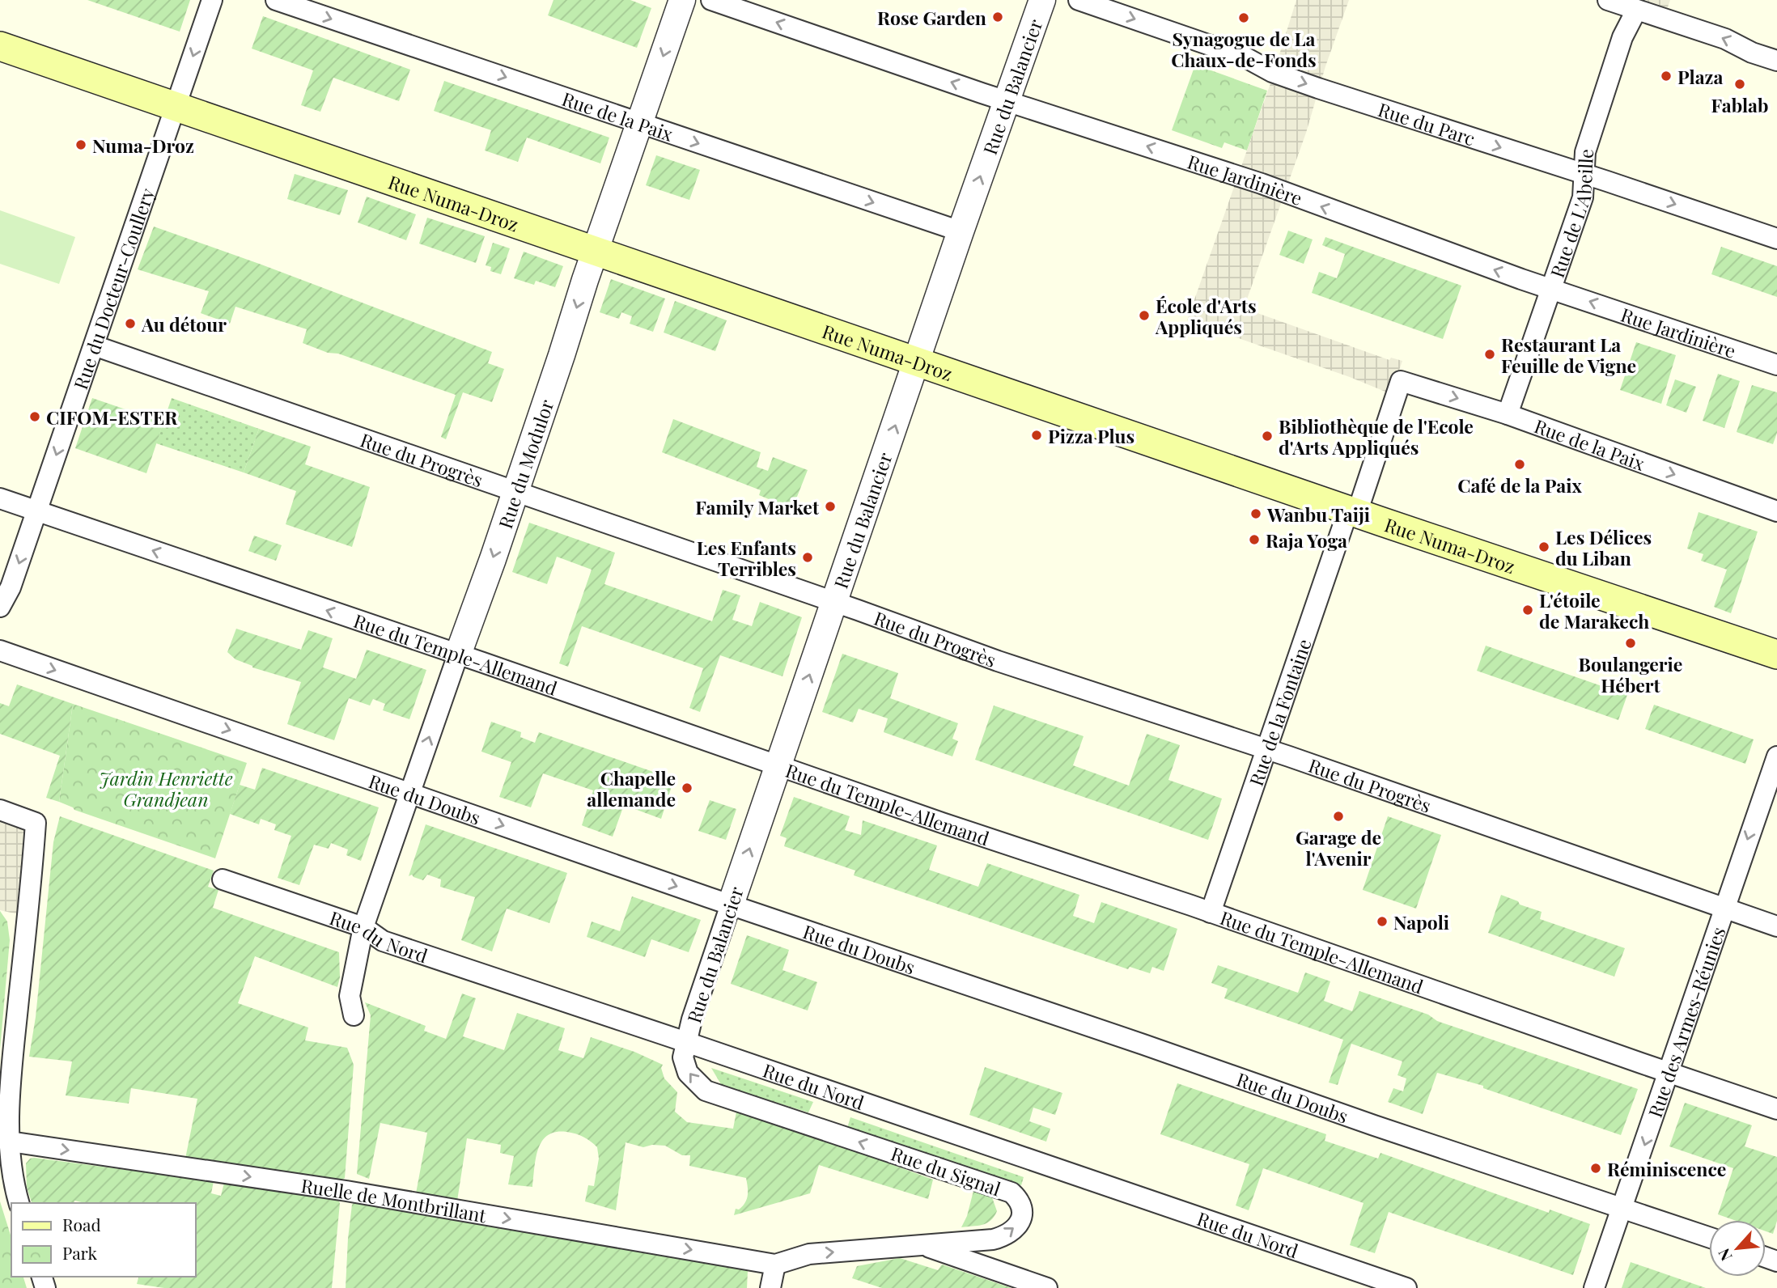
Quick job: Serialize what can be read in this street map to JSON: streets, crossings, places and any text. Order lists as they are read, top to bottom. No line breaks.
{"streets":{"main road":["Rue Numa-Droz"],"street":["Rue du Balancier","Rue de la Paix","Rue du Parc","Rue Jardinière","Rue de L'Abeille","Rue du Docteur-Coullery","Rue du Progrès","Rue du Modulor","Rue du Temple-Allemand","Rue de la Fontaine","Rue du Doubs","Rue du Nord","Rue des Armes-Réunies","Rue du Signal","Ruelle de Montbrillant"]},"crossings":[["Rue du Balancier","Rue de la Paix"],["Rue du Balancier","Rue Jardinière"],["Rue du Balancier","Rue Numa-Droz"],["Rue du Balancier","Rue du Progrès"],["Rue du Balancier","Rue du Temple-Allemand"],["Rue du Balancier","Rue du Doubs"],["Rue du Balancier","Rue du Nord"],["Rue du Balancier","Rue du Signal"],["Rue de la Paix","Rue de L'Abeille"],["Rue de la Paix","Rue du Modulor"],["Rue de la Paix","Rue de la Fontaine"],["Rue du Parc","Rue de L'Abeille"],["Rue Jardinière","Rue de L'Abeille"],["Rue Numa-Droz","Rue du Docteur-Coullery"],["Rue Numa-Droz","Rue du Modulor"],["Rue Numa-Droz","Rue de la Fontaine"],["Rue du Docteur-Coullery","Rue du Progrès"],["Rue du Docteur-Coullery","Rue du Temple-Allemand"],["Rue du Progrès","Rue du Modulor"],["Rue du Progrès","Rue de la Fontaine"],["Rue du Progrès","Rue des Armes-Réunies"],["Rue du Modulor","Rue du Temple-Allemand"],["Rue du Modulor","Rue du Doubs"],["Rue du Modulor","Rue du Nord"],["Rue du Temple-Allemand","Rue de la Fontaine"],["Rue du Temple-Allemand","Rue des Armes-Réunies"],["Rue du Doubs","Rue des Armes-Réunies"],["Rue du Nord","Rue du Signal"],["Rue du Signal","Ruelle de Montbrillant"]],"one_way":["Rue du Balancier","Rue de la Paix","Rue du Parc","Rue Jardinière","Rue du Docteur-Coullery","Rue du Doubs","Rue des Armes-Réunies","Ruelle de Montbrillant"],"parks":["Jardin Henriette Grandjean"],"places":["Rose Garden","Synagogue de La Chaux-de-Fonds","Plaza","Fablab","Numa-Droz","École d'Arts Appliqués","Au détour","Restaurant La Feuille de Vigne","CIFOM-ESTER","Pizza Plus","Bibliothèque de l'Ecole d'Arts Appliqués","Café de la Paix","Family Market","Wanbu Taiji","Raja Yoga","Les Délices du Liban","Les Enfants Terribles","L'étoile de Marakech","Boulangerie Hébert","Chapelle allemande","Garage de l'Avenir","Napoli","Réminiscence"],"legend":["Road","Park"],"north":"bottom left"}
